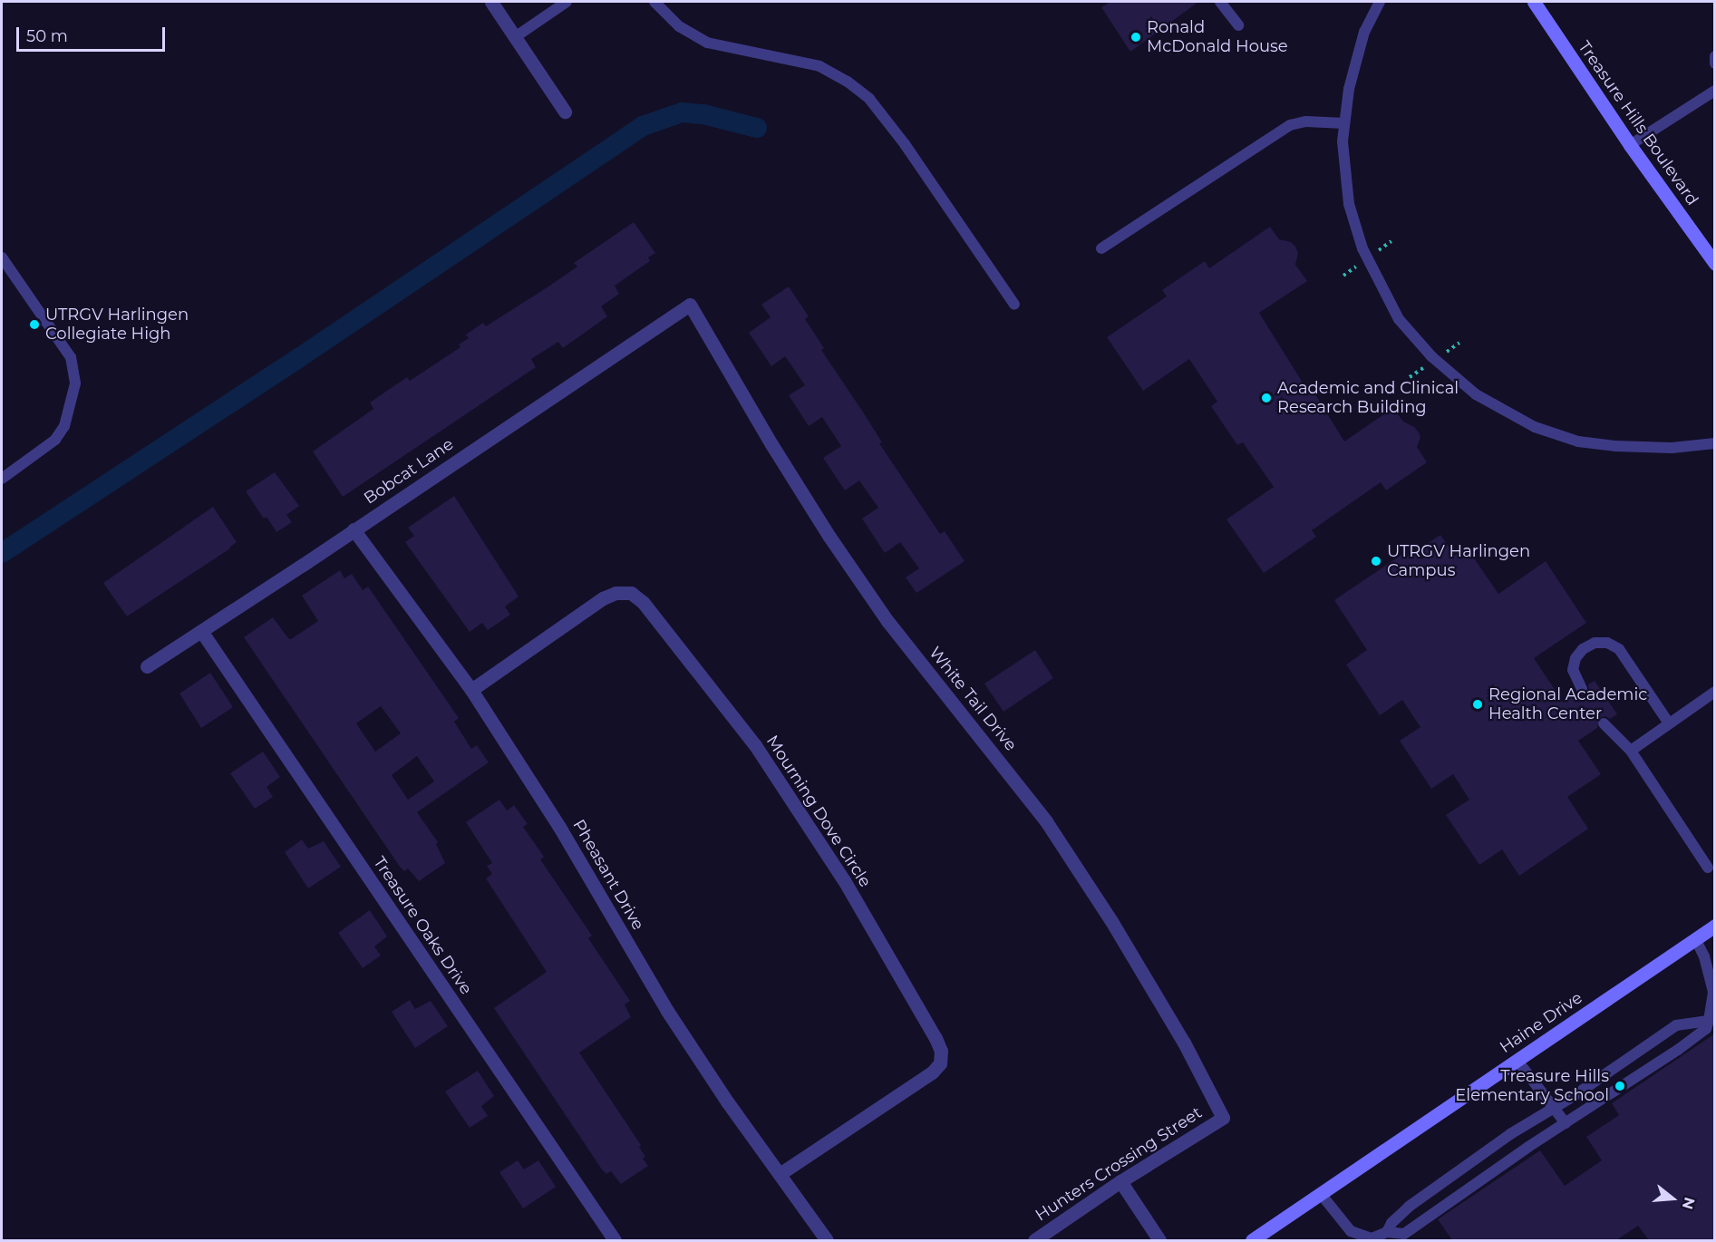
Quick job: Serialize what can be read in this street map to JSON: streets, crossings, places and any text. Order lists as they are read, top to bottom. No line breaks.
{"streets":{"street":["Treasure Hills Boulevard","Bobcat Lane","White Tail Drive","Mourning Dove Circle","Pheasant Drive","Treasure Oaks Drive","Haine Drive","Hunters Crossing Street"]},"crossings":[["Bobcat Lane","White Tail Drive"],["Bobcat Lane","Pheasant Drive"],["Bobcat Lane","Treasure Oaks Drive"],["White Tail Drive","Hunters Crossing Street"],["Mourning Dove Circle","Pheasant Drive"]],"places":["Ronald McDonald House","UTRGV Harlingen Collegiate High","Academic and Clinical Research Building","UTRGV Harlingen Campus","Regional Academic Health Center","Treasure Hills Elementary School"],"scale_bar":"50 m","north":"right"}
